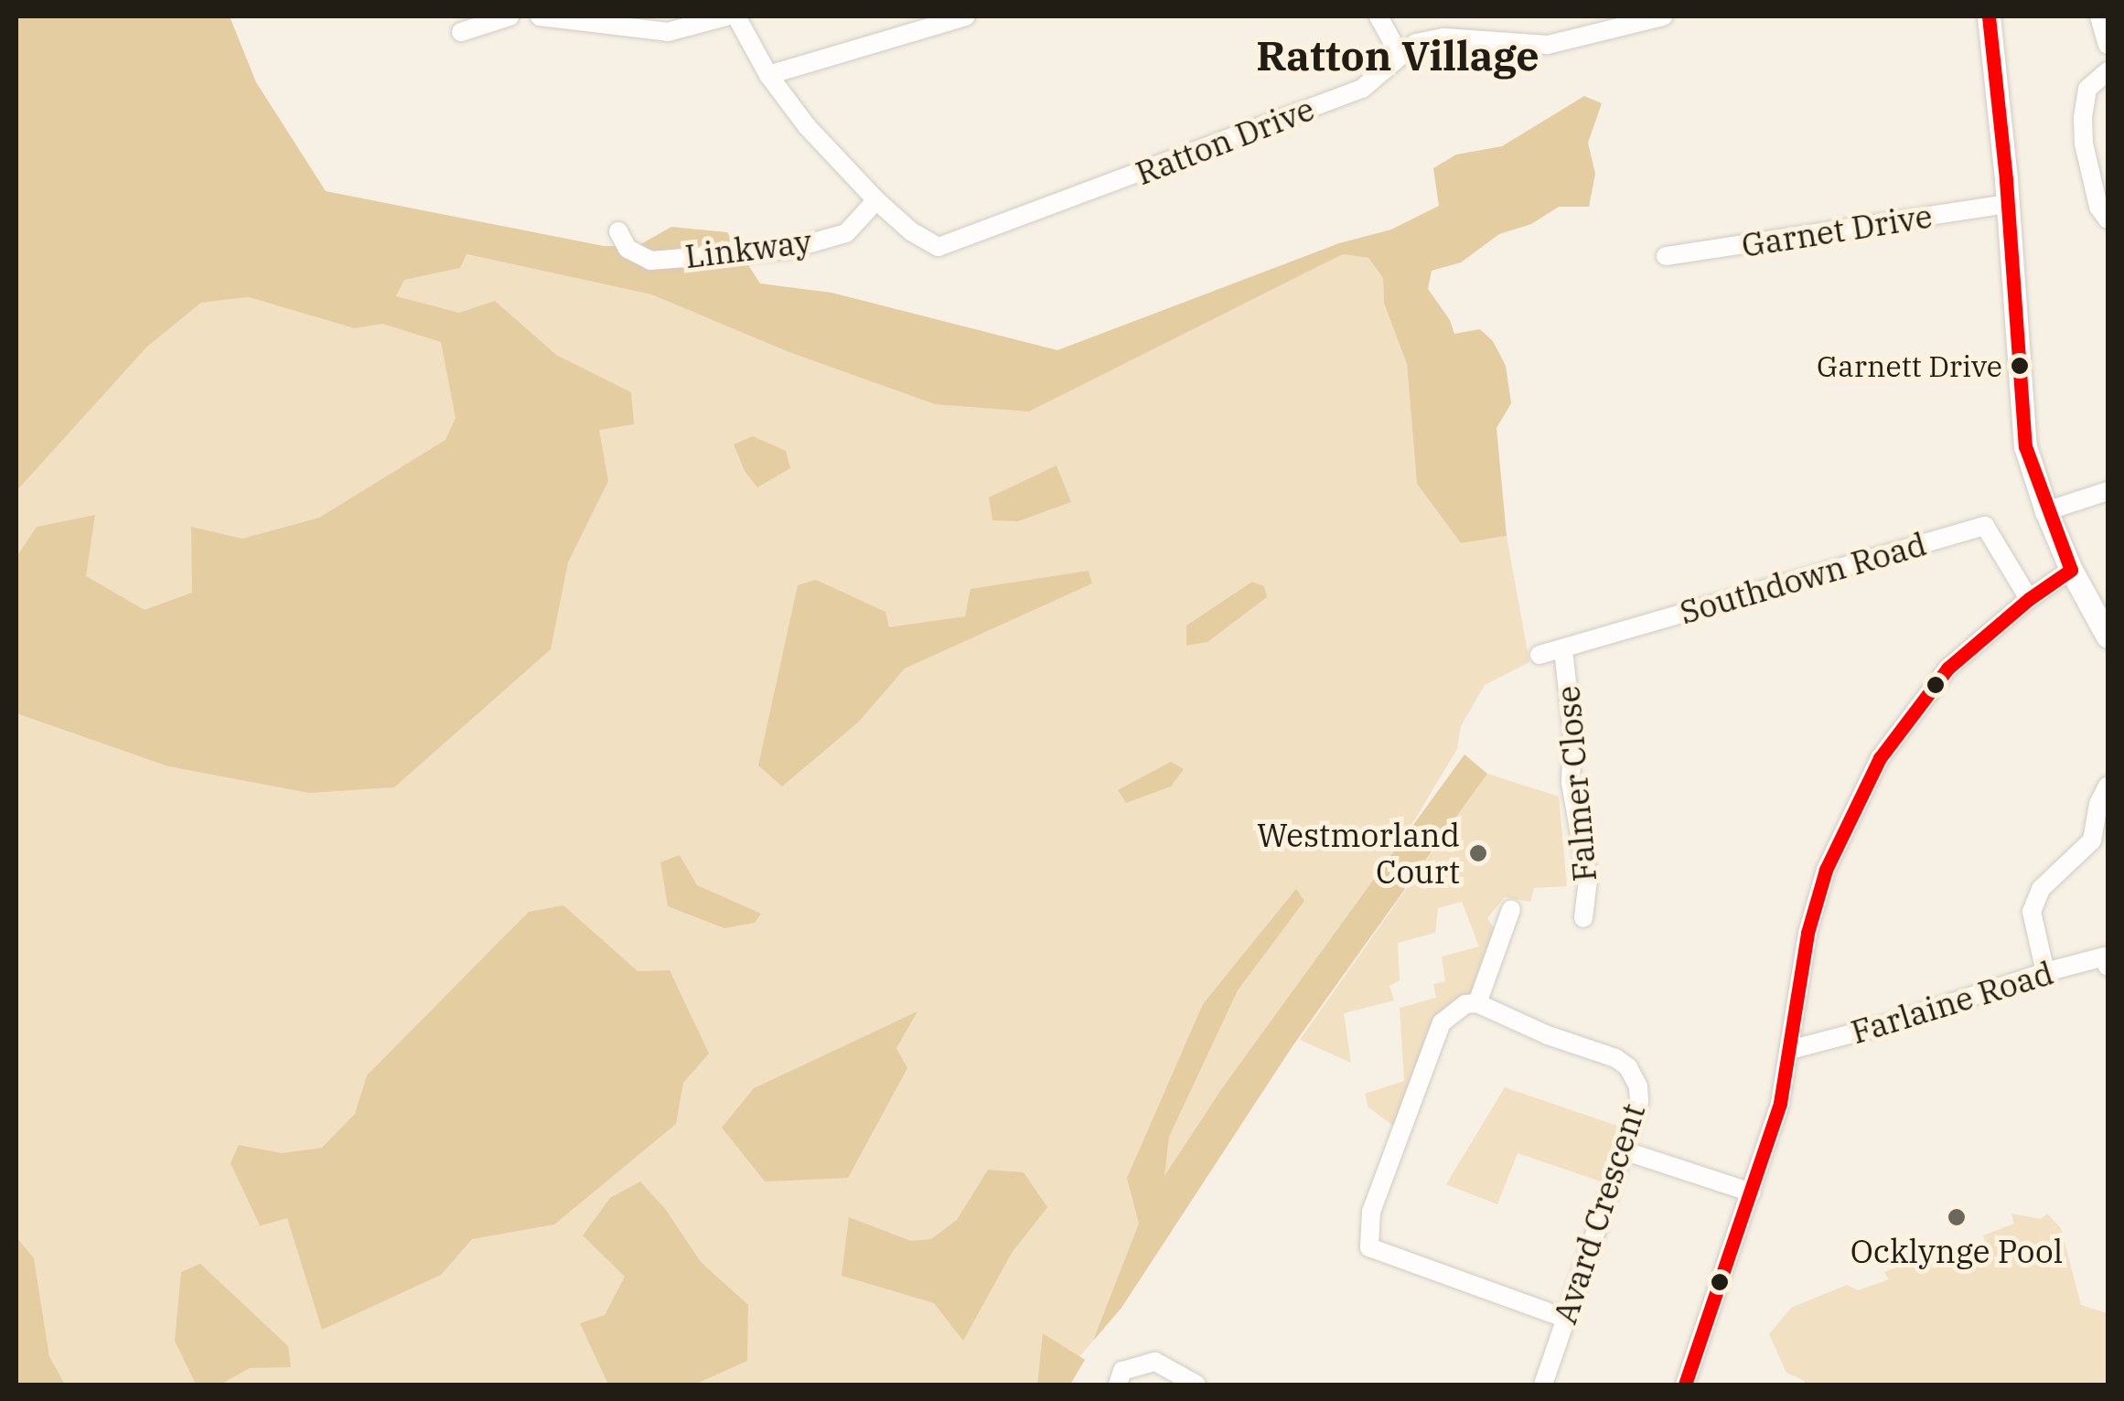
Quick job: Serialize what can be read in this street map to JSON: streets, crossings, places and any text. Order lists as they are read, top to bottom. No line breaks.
{"streets":{"street":["Ratton Drive","Garnet Drive","Linkway","Southdown Road","Falmer Close","Farlaine Road","Avard Crescent"]},"crossings":[["Ratton Drive","Linkway"],["Southdown Road","Falmer Close"]],"districts":["Ratton Village"],"places":["Garnett Drive","Westmorland Court","Ocklynge Pool"]}
